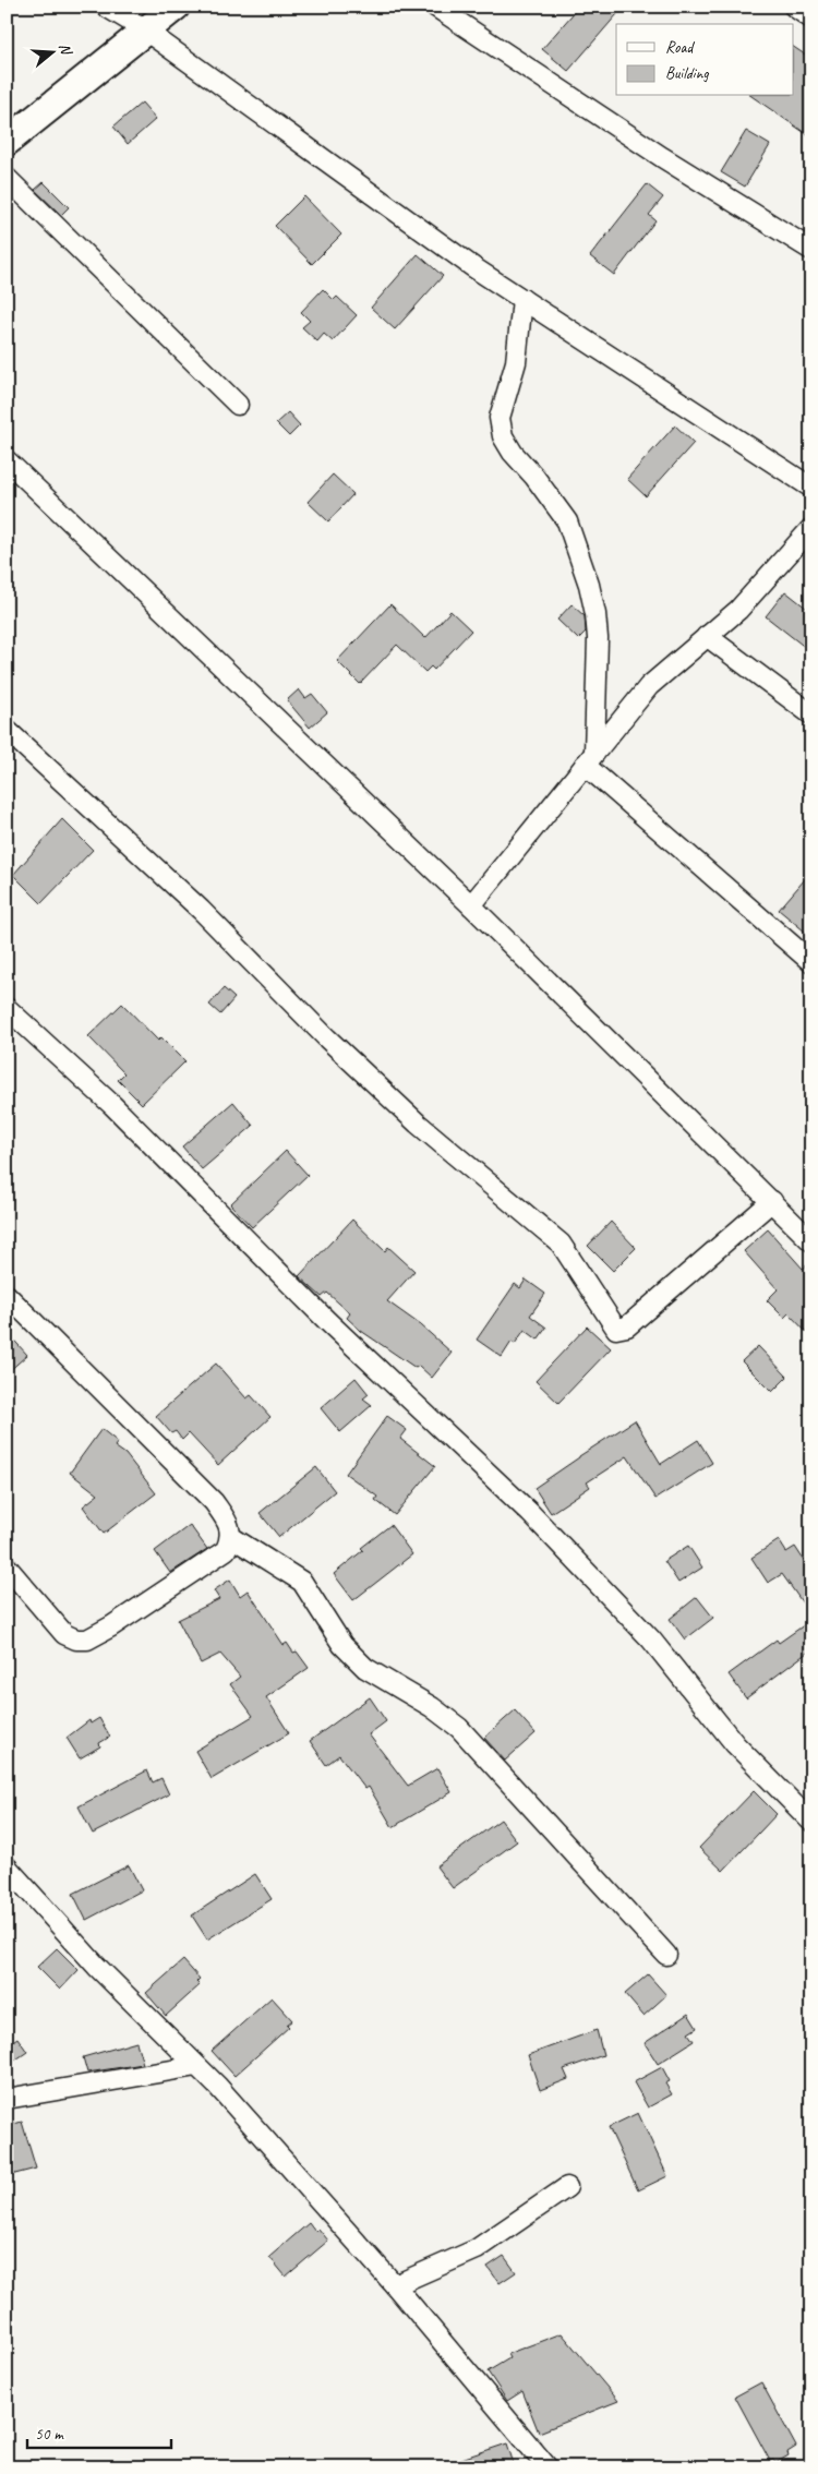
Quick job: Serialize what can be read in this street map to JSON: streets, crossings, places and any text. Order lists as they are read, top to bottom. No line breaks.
{"legend":["Road","Building"],"scale_bar":"50 m","north":"right"}
